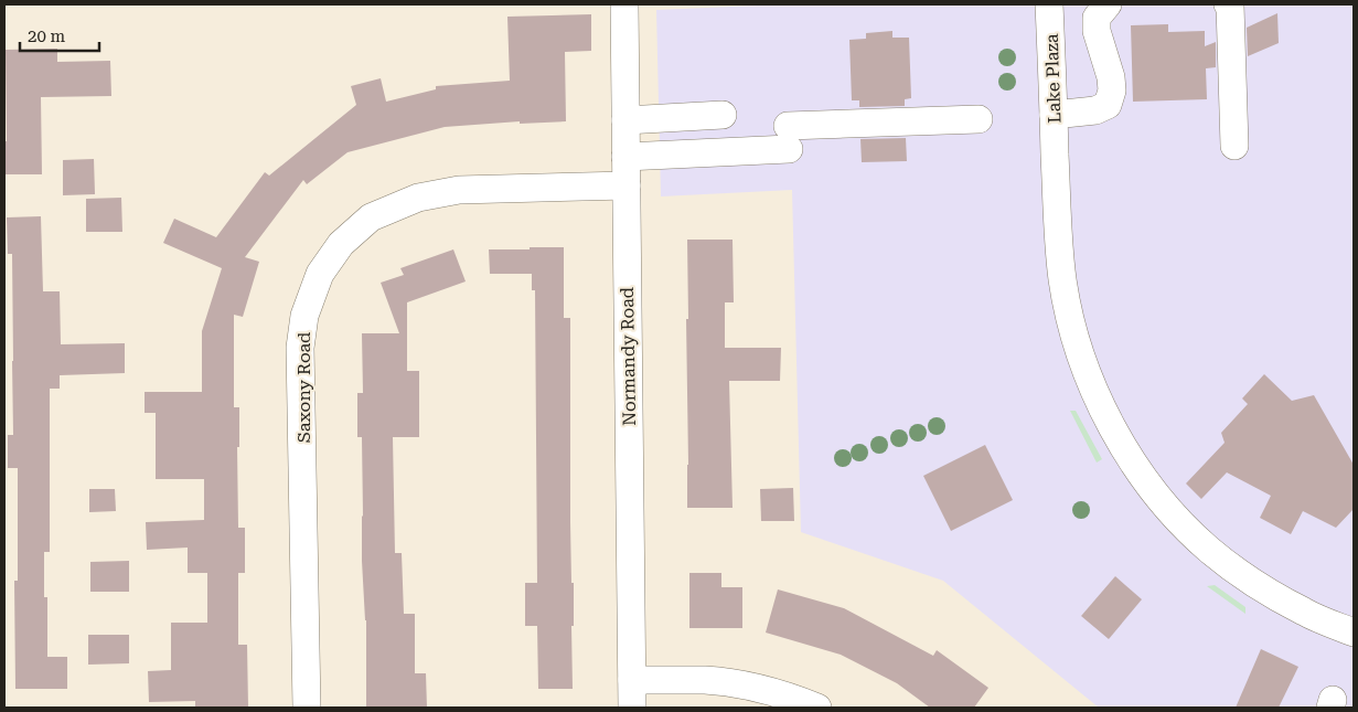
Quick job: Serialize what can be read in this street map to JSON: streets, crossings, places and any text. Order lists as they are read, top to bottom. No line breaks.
{"streets":{"street":["Lake Plaza","Normandy Road","Saxony Road"]},"crossings":[["Normandy Road","Saxony Road"]],"scale_bar":"20 m"}
